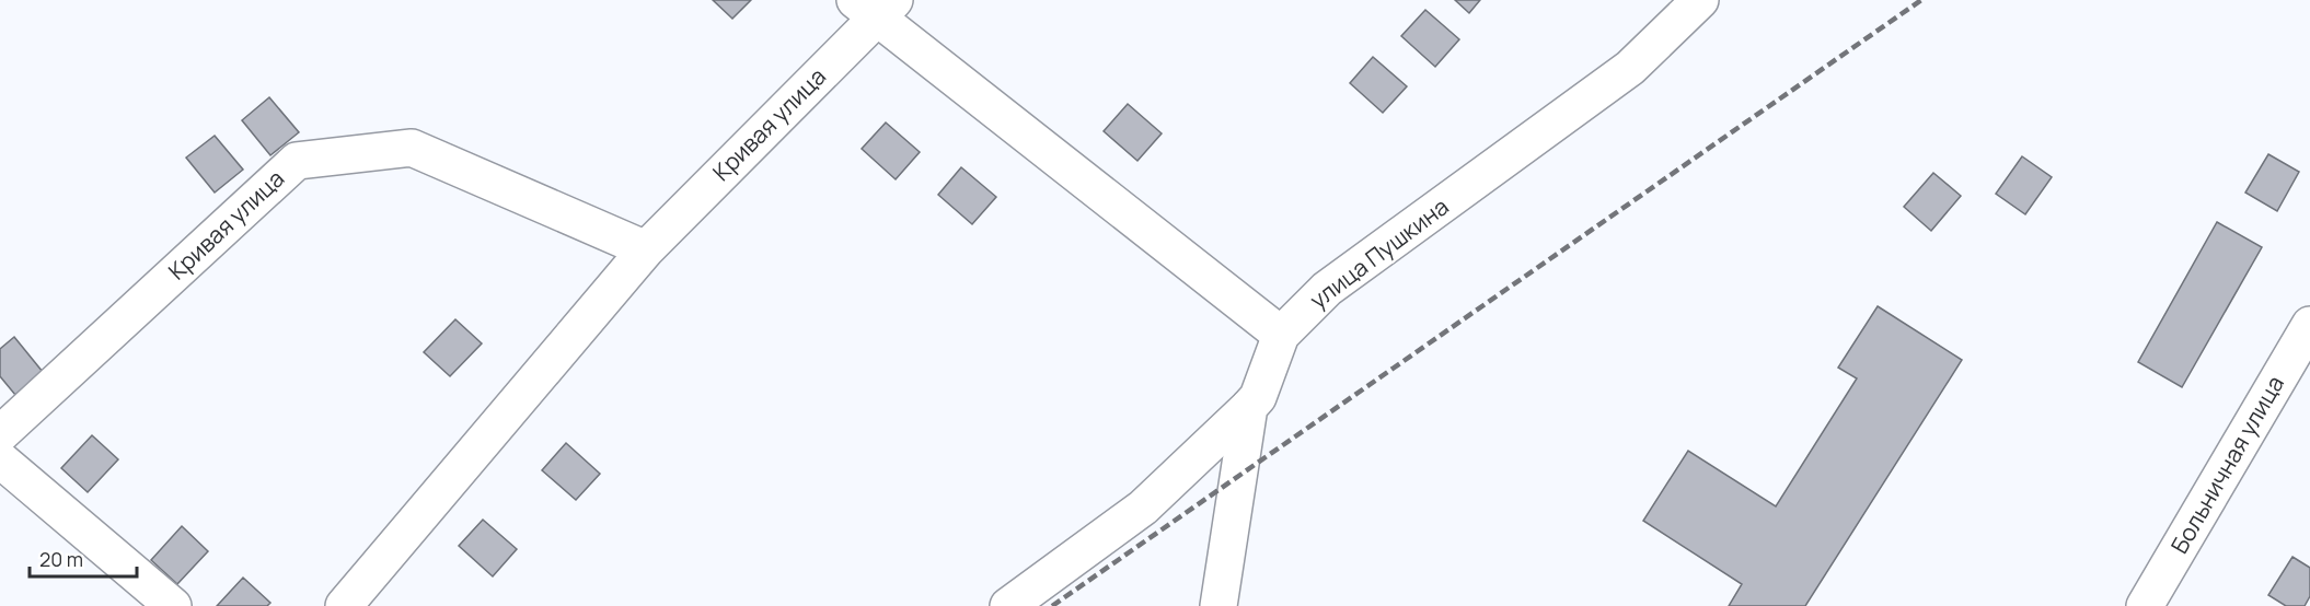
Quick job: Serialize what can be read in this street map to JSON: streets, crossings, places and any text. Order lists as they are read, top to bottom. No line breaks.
{"streets":{"street":["Кривая улица","улица Пушкина","Больничная улица"]},"scale_bar":"20 m"}
